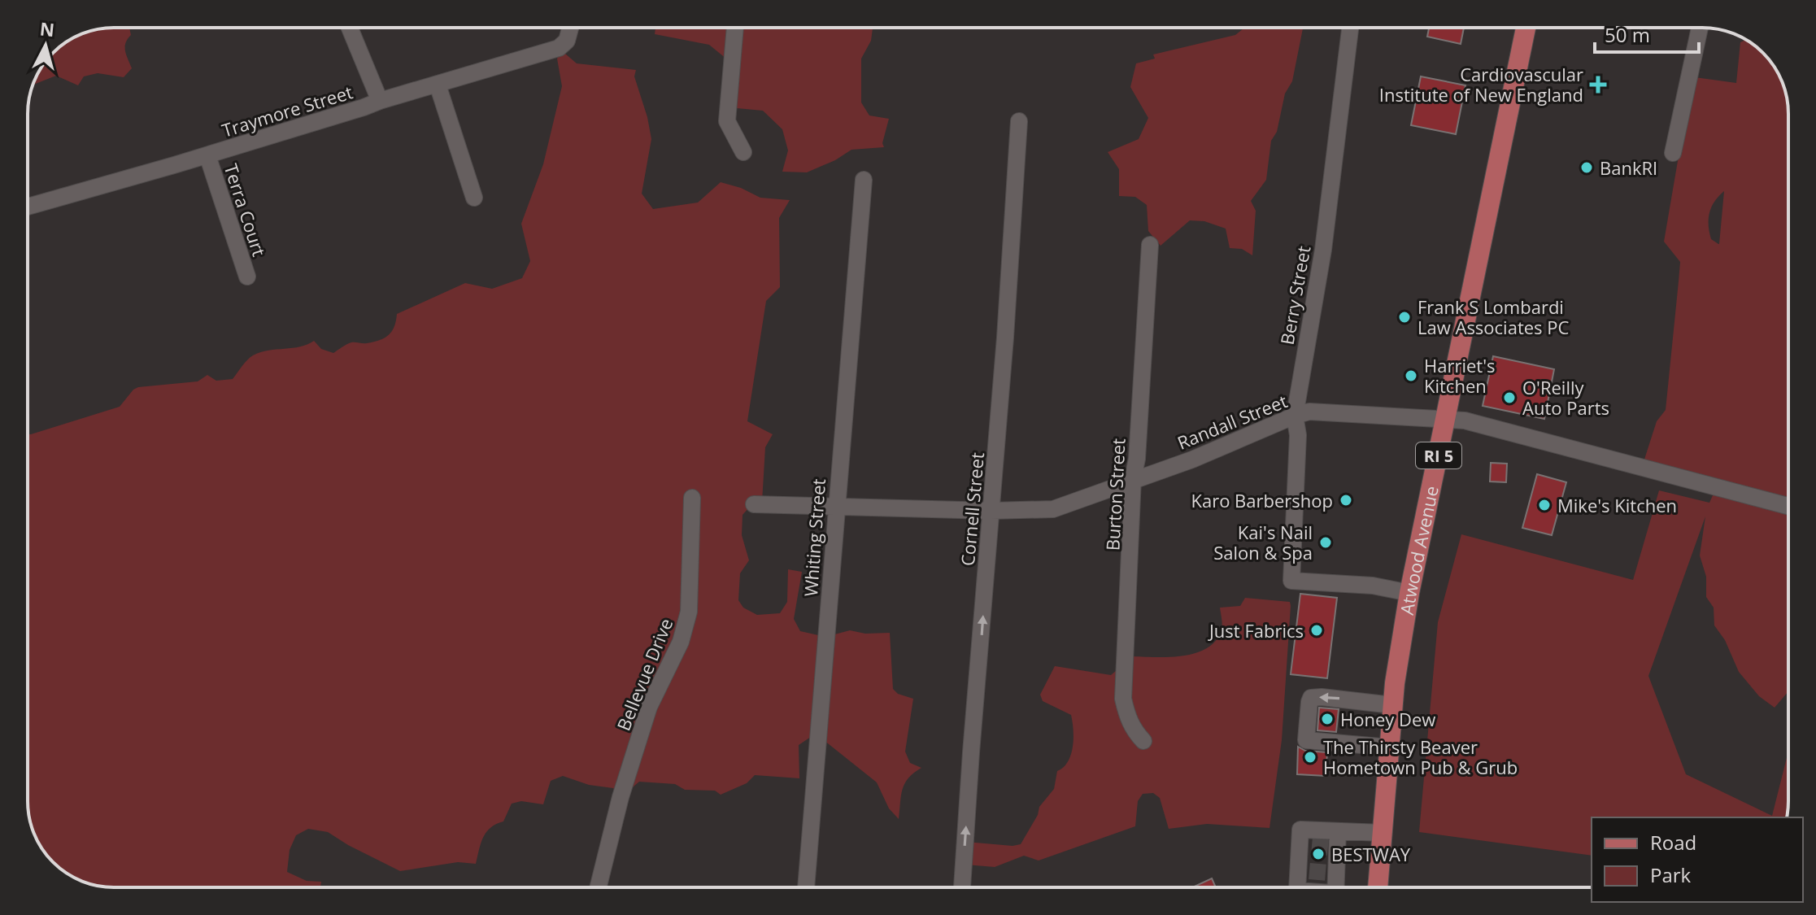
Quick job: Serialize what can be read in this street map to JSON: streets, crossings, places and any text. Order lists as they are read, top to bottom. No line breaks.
{"streets":{"main road":["RI 5","Atwood Avenue"],"street":["Traymore Street","Terra Court","Berry Street","Randall Street","Burton Street","Cornell Street","Whiting Street","Bellevue Drive"]},"crossings":[["Traymore Street","Terra Court"],["Berry Street","Randall Street"],["Berry Street","Atwood Avenue"],["Randall Street","Burton Street"],["Randall Street","Cornell Street"],["Randall Street","Whiting Street"],["Randall Street","Atwood Avenue"]],"one_way":["Cornell Street"],"places":{"health":["Cardiovascular Institute of New England"],"other":["BankRI","Frank S Lombardi Law Associates PC","Harriet's Kitchen","O'Reilly Auto Parts","Karo Barbershop","Mike's Kitchen","Kai's Nail Salon & Spa","Just Fabrics","Honey Dew","The Thirsty Beaver Hometown Pub & Grub","BESTWAY"]},"legend":["Road","Park"],"scale_bar":"50 m","north":"top"}
